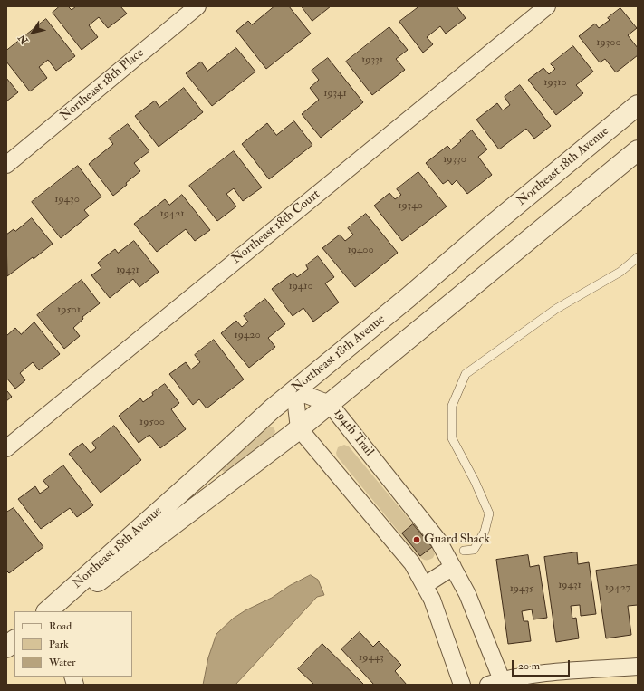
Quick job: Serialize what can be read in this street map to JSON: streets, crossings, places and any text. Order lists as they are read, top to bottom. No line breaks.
{"streets":{"street":["Northeast 18th Place","Northeast 18th Avenue","Northeast 18th Court","194th Trail"]},"crossings":[["Northeast 18th Avenue","194th Trail"]],"places":["Guard Shack"],"house_numbers":["19300","19331","19310","19341","19330","19430","19340","19421","19400","19431","19410","19501","19420","19500","19431","19427","19435","19443"],"legend":["Road","Park","Water"],"scale_bar":"20 m","north":"bottom left"}
